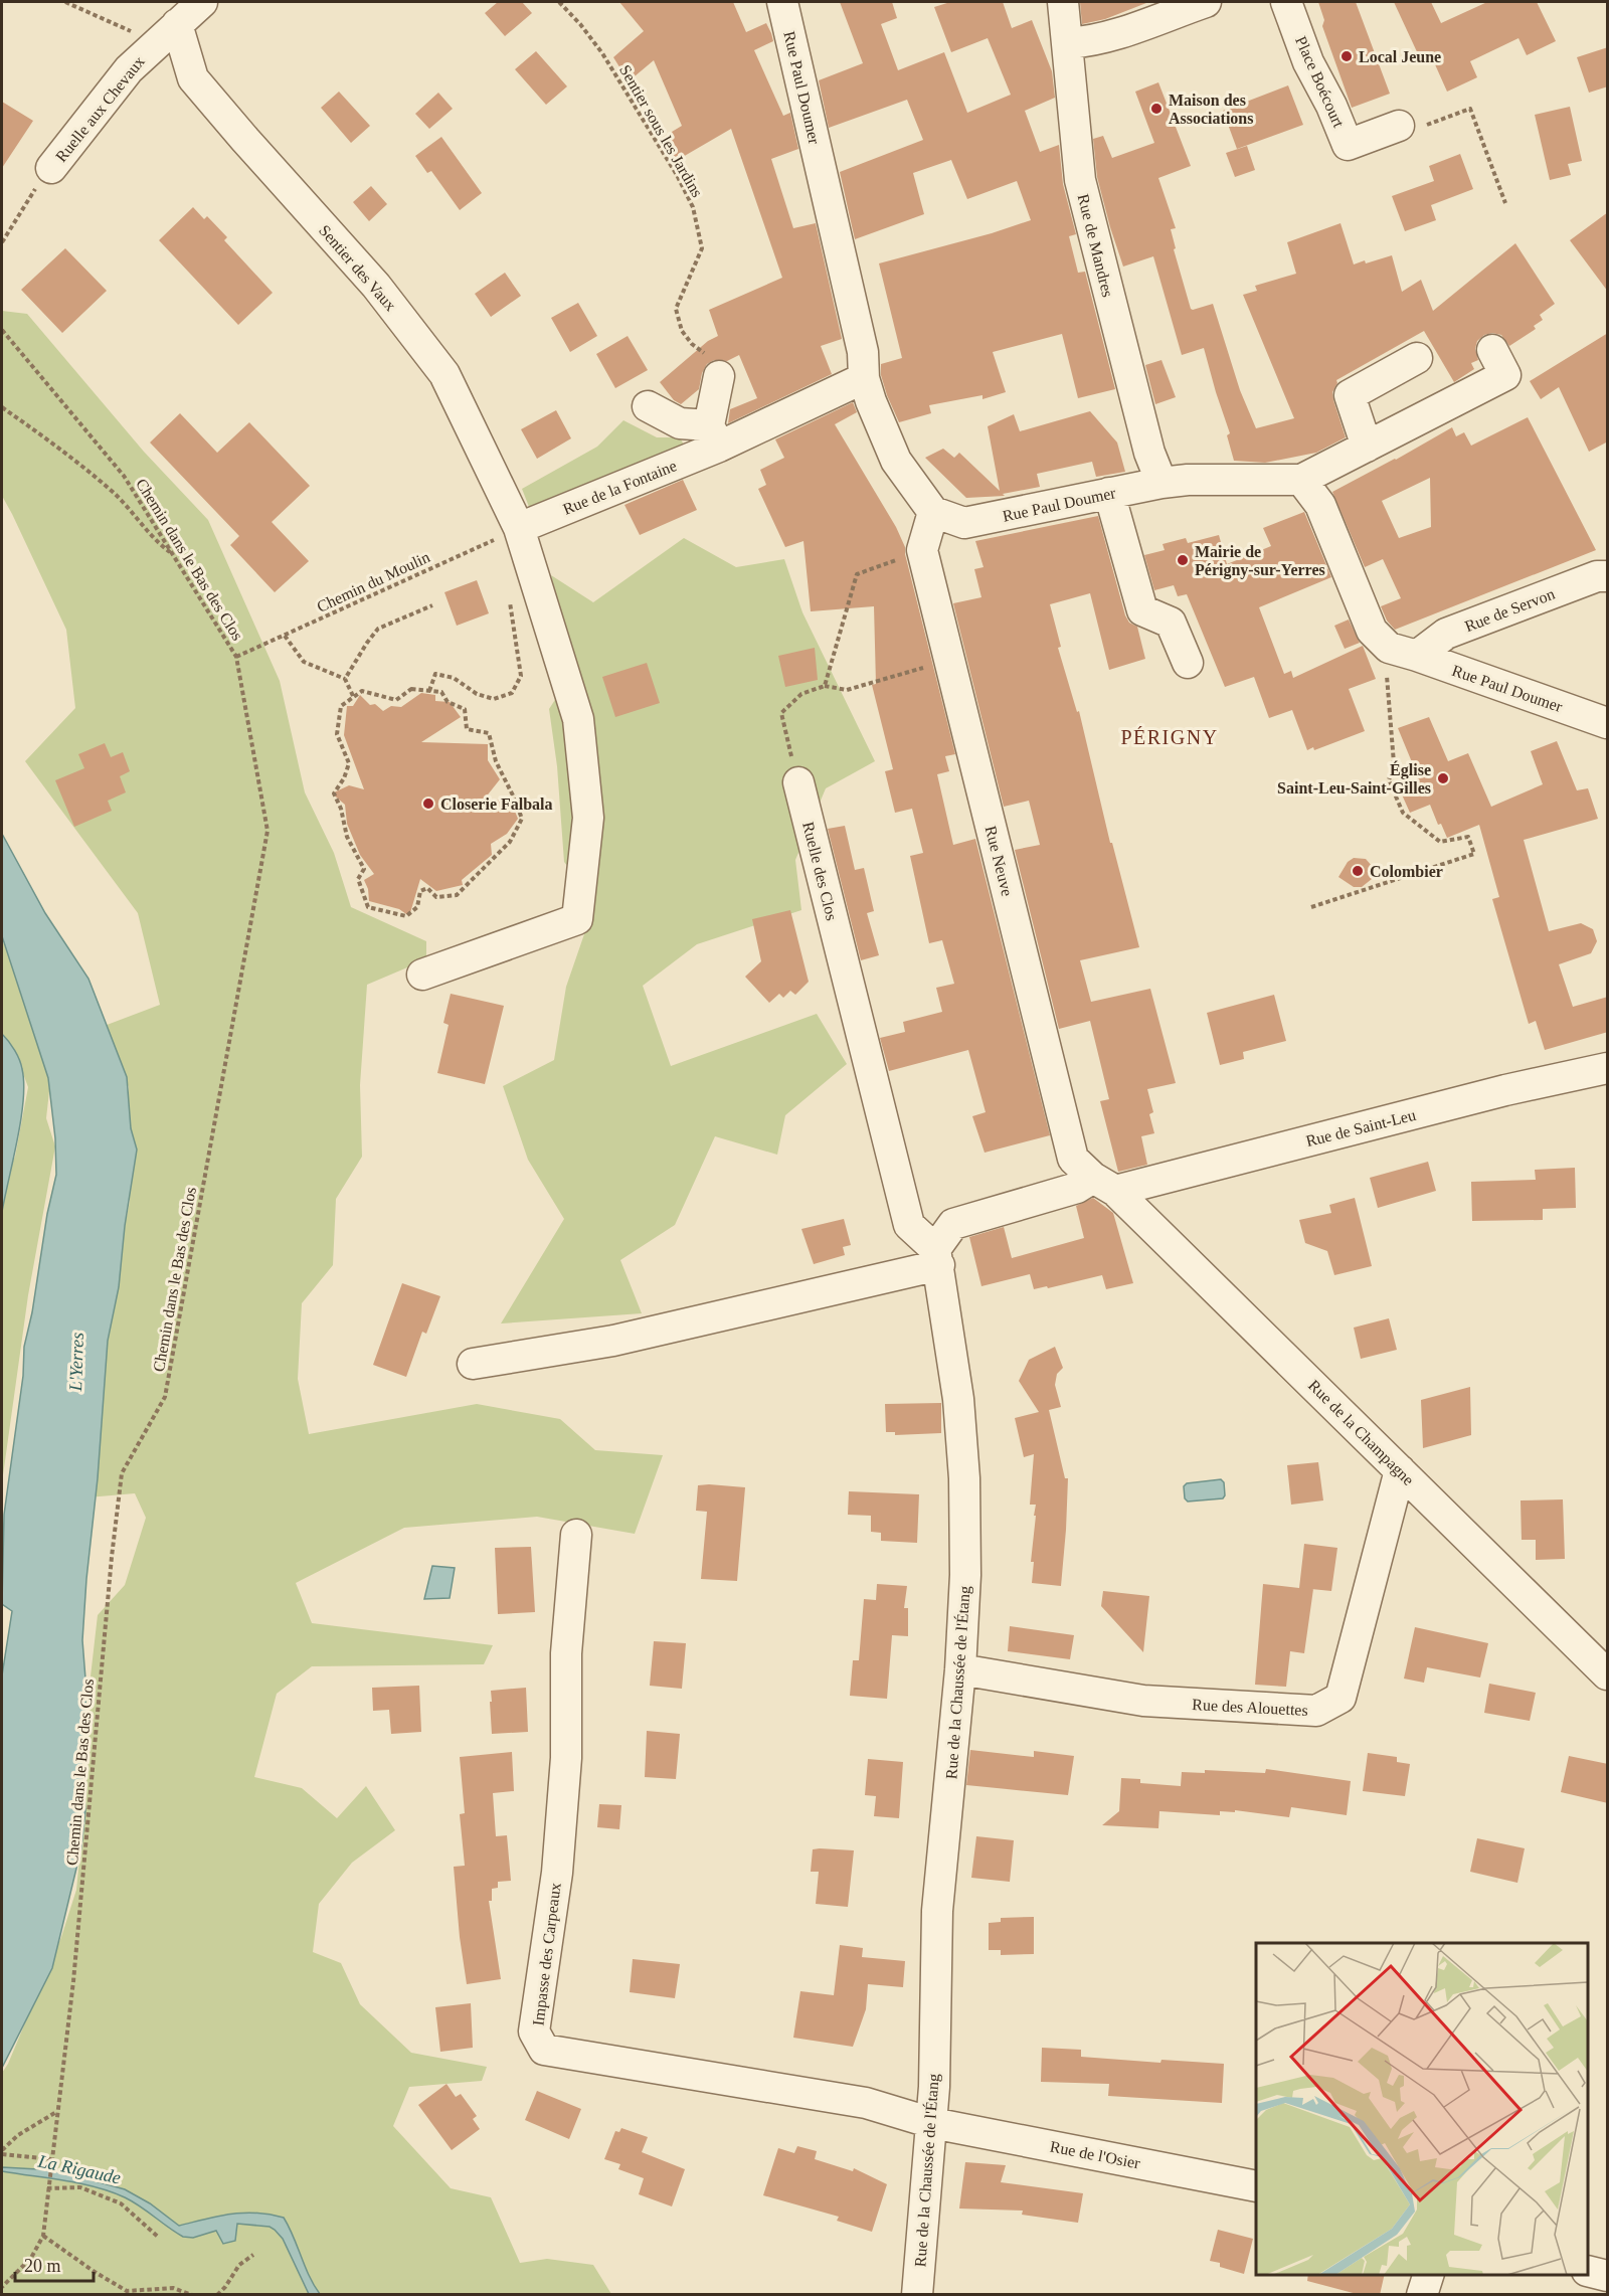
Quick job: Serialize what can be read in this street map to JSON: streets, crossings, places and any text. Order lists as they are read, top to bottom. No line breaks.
{"streets":{"street":["Place Boécourt","Rue Paul Doumer","Ruelle aux Chevaux","Rue de Mandres","Sentier des Vaux","Rue de la Fontaine","Rue de Servon","Rue Neuve","Ruelle des Clos","Rue de Saint-Leu","Rue de la Champagne","Rue de la Chaussée de l'Étang","Rue des Alouettes","Impasse des Carpeaux","Rue de l'Osier"],"path":["Sentier sous les Jardins","Chemin dans le Bas des Clos","Chemin du Moulin"]},"crossings":[["Rue Paul Doumer","Rue de Mandres"],["Rue Paul Doumer","Rue de la Fontaine"],["Rue Paul Doumer","Rue de Servon"],["Ruelle aux Chevaux","Sentier des Vaux"],["Sentier des Vaux","Rue de la Fontaine"],["Sentier des Vaux","Chemin du Moulin"],["Rue de la Fontaine","Chemin du Moulin"],["Chemin dans le Bas des Clos","Chemin du Moulin"],["Rue Neuve","Rue de Saint-Leu"],["Rue Neuve","Rue de la Champagne"],["Ruelle des Clos","Rue de la Chaussée de l'Étang"],["Rue de Saint-Leu","Rue de la Champagne"],["Rue de la Champagne","Rue des Alouettes"],["Rue de la Chaussée de l'Étang","Rue des Alouettes"],["Rue de la Chaussée de l'Étang","Impasse des Carpeaux"],["Rue de la Chaussée de l'Étang","Rue de l'Osier"],["Impasse des Carpeaux","Rue de l'Osier"]],"districts":["PÉRIGNY"],"water":["L'Yerres","La Rigaude"],"places":["Local Jeune","Maison des Associations","Mairie de Périgny-sur-Yerres","Église Saint-Leu-Saint-Gilles","Closerie Falbala","Colombier"],"scale_bar":"20 m"}
